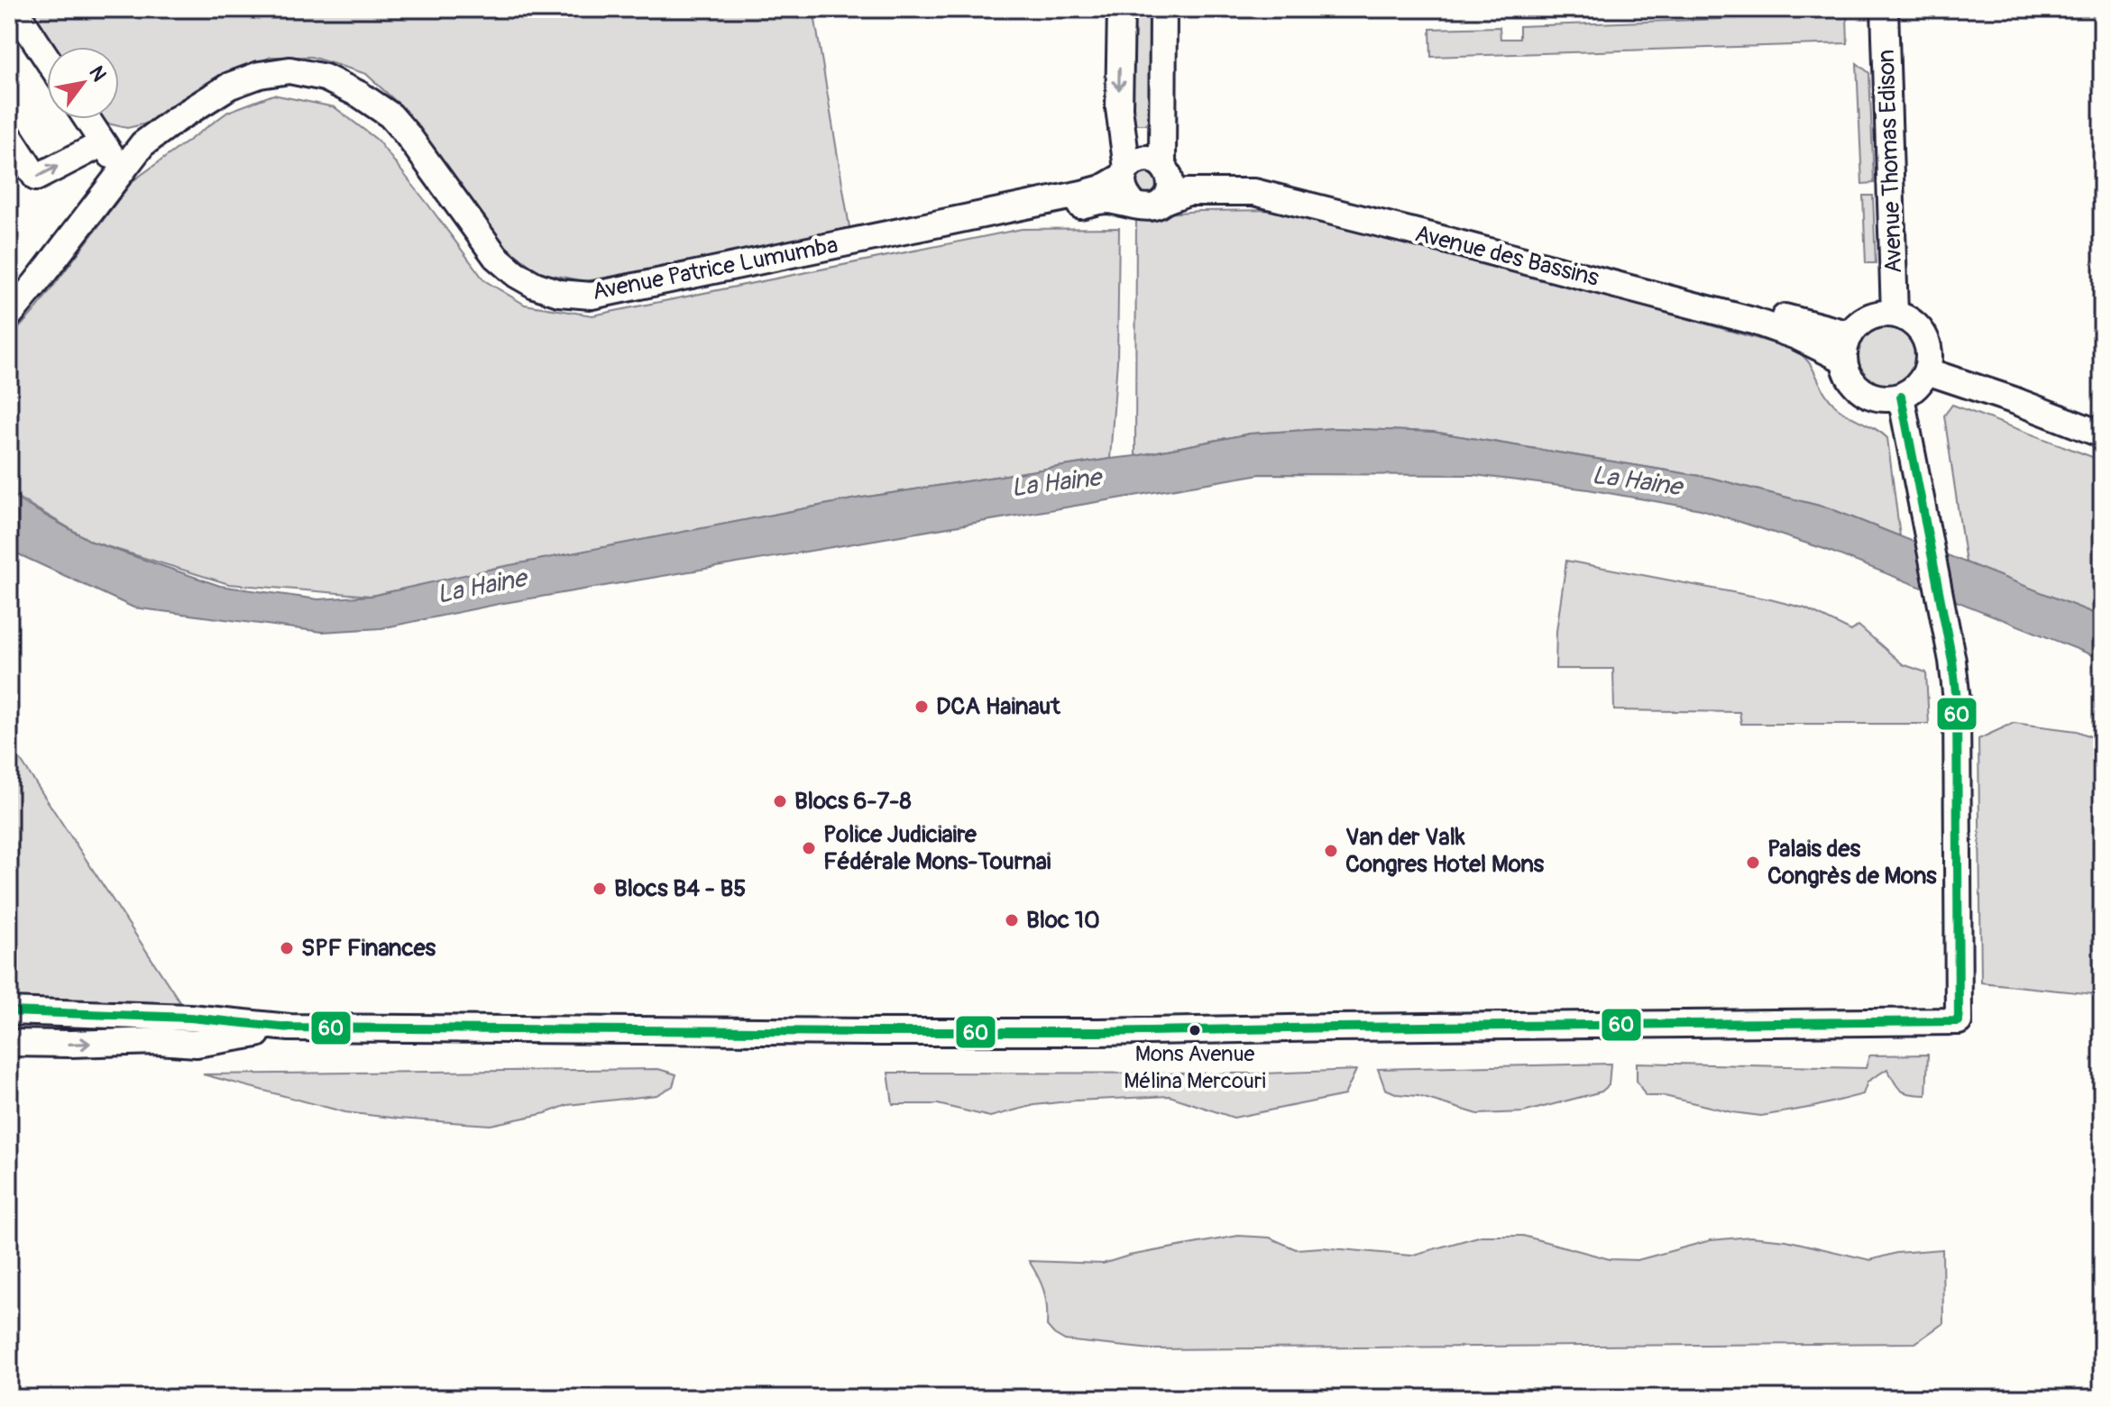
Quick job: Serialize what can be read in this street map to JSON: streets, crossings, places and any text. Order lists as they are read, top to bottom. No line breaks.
{"streets":{"street":["Avenue Thomas Edison","Avenue des Bassins","Avenue Patrice Lumumba"]},"crossings":[["Avenue Thomas Edison","Avenue des Bassins"],["Avenue des Bassins","Avenue Patrice Lumumba"]],"water":["La Haine"],"places":["DCA Hainaut","Blocs 6-7-8","Police Judiciaire Fédérale Mons-Tournai","Van der Valk Congres Hotel Mons","Palais des Congrès de Mons","Blocs B4 - B5","Bloc 10","SPF Finances","Mons Avenue Mélina Mercouri"],"lines":["transit line 60"],"north":"top right"}
